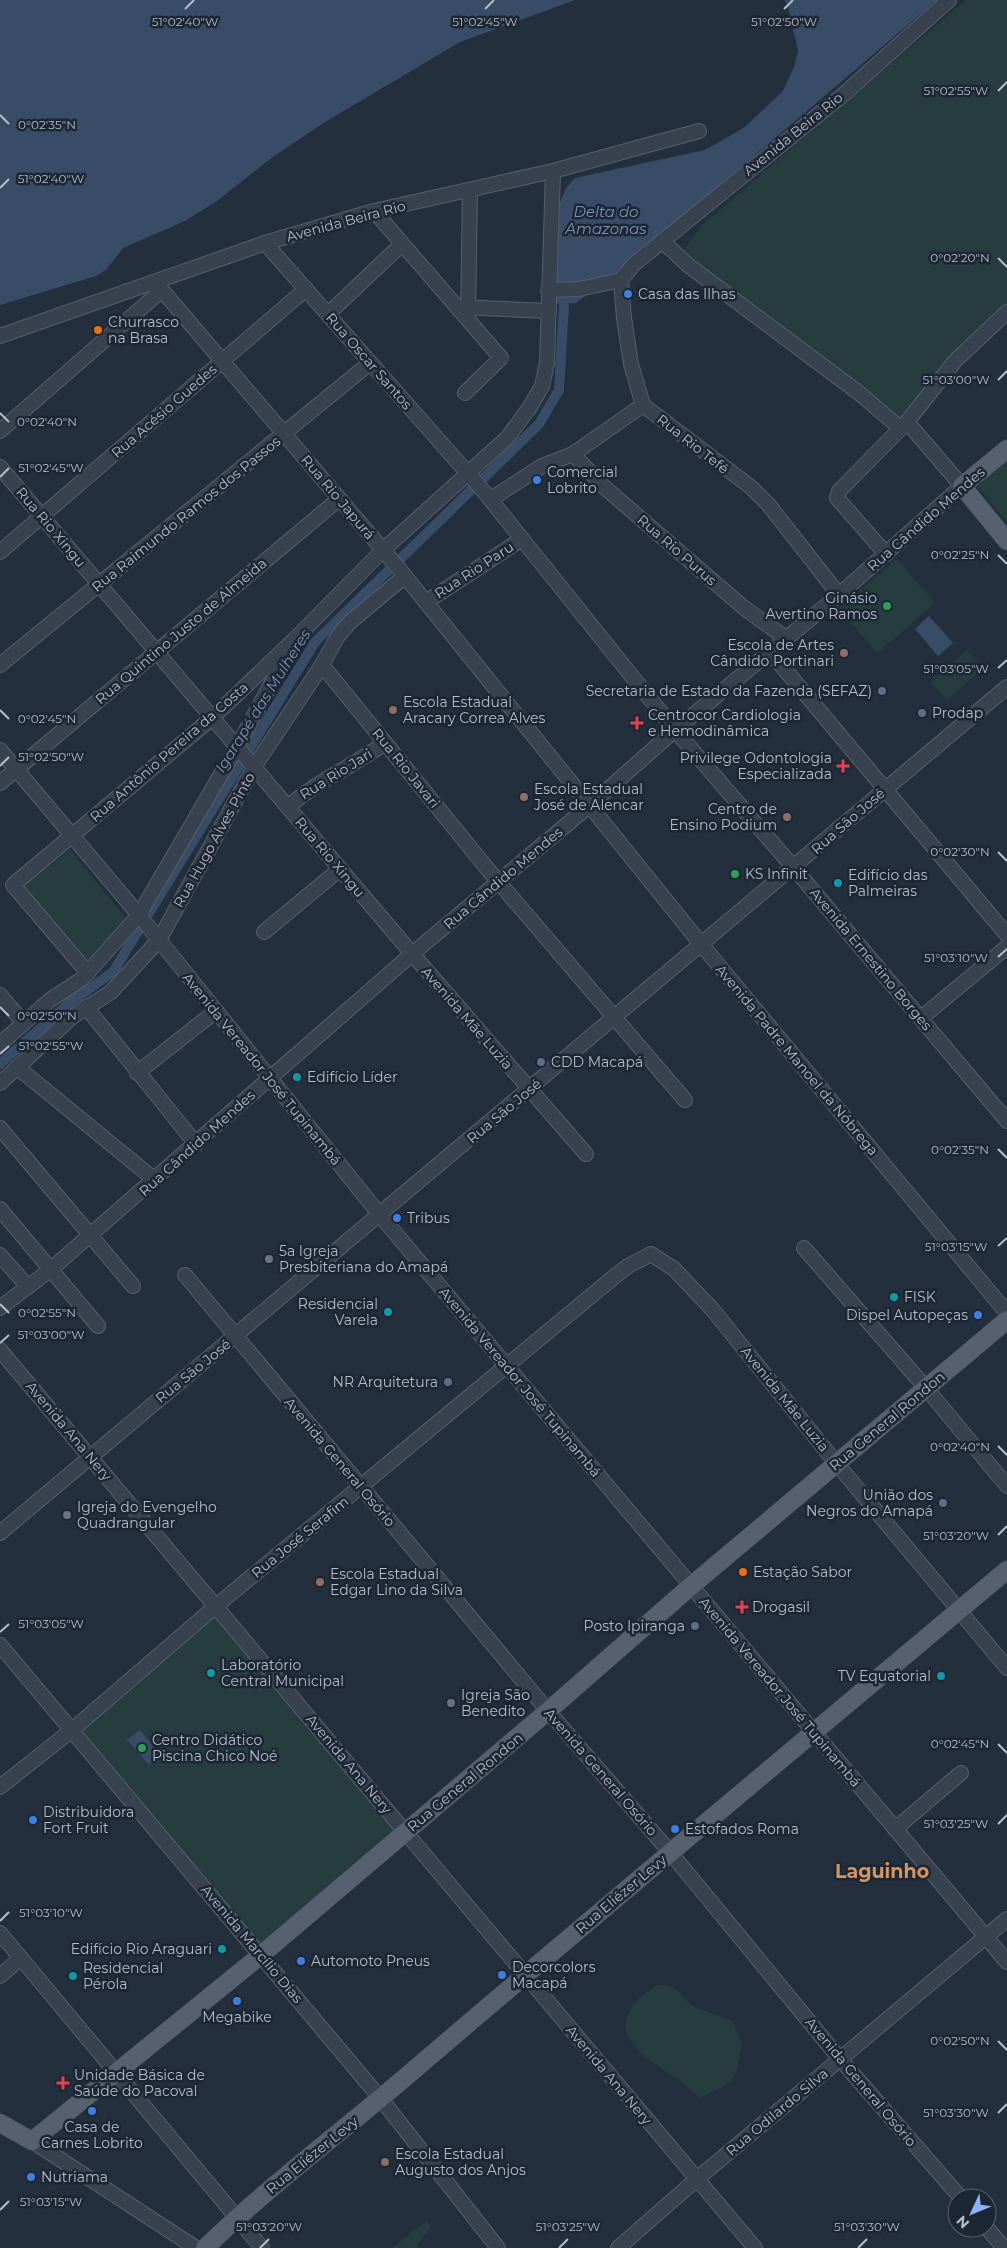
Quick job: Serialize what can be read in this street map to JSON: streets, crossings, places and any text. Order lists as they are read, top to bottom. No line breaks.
{"streets":{"main road":["Rua Cândido Mendes","Rua General Rondon","Rua Eliézer Levy"],"street":["Avenida Beira Rio","Rua Oscar Santos","Rua Acésio Guedes","Rua Rio Tefé","Rua Rio Japurá","Rua Raimundo Ramos dos Passos","Rua Rio Xingu","Rua Rio Purus","Rua Rio Paru","Rua Quintino Justo de Almeida","Rua Antônio Pereira da Costa","Rua Rio Javari","Rua Rio Jari","Rua São José","Rua Hugo Alves Pinto","Avenida Ernestino Borges","Avenida Mãe Luzia","Avenida Padre Manoel da Nóbrega","Avenida Vereador José Tupinambá","Avenida Ana Nery","Avenida General Osório","Rua José Serafim","Avenida Marcílio Dias","Rua Odilardo Silva"]},"crossings":[["Avenida Beira Rio","Rua Oscar Santos"],["Avenida Beira Rio","Rua Rio Tefé"],["Avenida Beira Rio","Rua Rio Japurá"],["Avenida Beira Rio","Rua Antônio Pereira da Costa"],["Rua Oscar Santos","Rua Acésio Guedes"],["Rua Oscar Santos","Rua Raimundo Ramos dos Passos"],["Rua Oscar Santos","Rua Antônio Pereira da Costa"],["Rua Acésio Guedes","Rua Rio Japurá"],["Rua Acésio Guedes","Rua Rio Xingu"],["Rua Rio Tefé","Rua Cândido Mendes"],["Rua Rio Japurá","Rua Raimundo Ramos dos Passos"],["Rua Rio Japurá","Rua Quintino Justo de Almeida"],["Rua Rio Japurá","Rua Antônio Pereira da Costa"],["Rua Rio Japurá","Rua Hugo Alves Pinto"],["Rua Raimundo Ramos dos Passos","Rua Rio Xingu"],["Rua Cândido Mendes","Rua Rio Xingu"],["Rua Cândido Mendes","Rua Rio Purus"],["Rua Cândido Mendes","Rua Rio Javari"],["Rua Cândido Mendes","Avenida Ernestino Borges"],["Rua Cândido Mendes","Avenida Mãe Luzia"],["Rua Cândido Mendes","Avenida Padre Manoel da Nóbrega"],["Rua Cândido Mendes","Avenida Vereador José Tupinambá"],["Rua Rio Xingu","Rua Quintino Justo de Almeida"],["Rua Rio Xingu","Rua Antônio Pereira da Costa"],["Rua Rio Xingu","Rua Rio Jari"],["Rua Rio Xingu","Rua Hugo Alves Pinto"],["Rua Rio Xingu","Avenida Mãe Luzia"],["Rua Quintino Justo de Almeida","Avenida Vereador José Tupinambá"],["Rua Antônio Pereira da Costa","Rua Hugo Alves Pinto"],["Rua Antônio Pereira da Costa","Avenida Vereador José Tupinambá"],["Rua Rio Javari","Rua Rio Jari"],["Rua Rio Javari","Rua São José"],["Rua Rio Javari","Rua Hugo Alves Pinto"],["Rua São José","Avenida Ernestino Borges"],["Rua São José","Avenida Mãe Luzia"],["Rua São José","Avenida Padre Manoel da Nóbrega"],["Rua São José","Avenida Vereador José Tupinambá"],["Rua São José","Avenida Ana Nery"],["Rua São José","Avenida General Osório"],["Rua Hugo Alves Pinto","Avenida Vereador José Tupinambá"],["Avenida Mãe Luzia","Rua General Rondon"],["Avenida Mãe Luzia","Rua José Serafim"],["Avenida Mãe Luzia","Rua Eliézer Levy"],["Avenida Vereador José Tupinambá","Rua General Rondon"],["Avenida Vereador José Tupinambá","Rua José Serafim"],["Avenida Vereador José Tupinambá","Rua Eliézer Levy"],["Avenida Vereador José Tupinambá","Rua Odilardo Silva"],["Rua General Rondon","Avenida Ana Nery"],["Rua General Rondon","Avenida General Osório"],["Rua General Rondon","Avenida Marcílio Dias"],["Avenida Ana Nery","Rua José Serafim"],["Avenida Ana Nery","Rua Eliézer Levy"],["Avenida Ana Nery","Rua Odilardo Silva"],["Avenida General Osório","Rua José Serafim"],["Avenida General Osório","Rua Eliézer Levy"],["Avenida General Osório","Rua Odilardo Silva"],["Rua José Serafim","Avenida Marcílio Dias"],["Rua Eliézer Levy","Avenida Marcílio Dias"]],"districts":["Laguinho"],"water":["Delta do Amazonas","Igarapé das Mulheres"],"places":{"other":["Casa das Ilhas","Churrasco na Brasa","Comercial Lobrito","Ginásio Avertino Ramos","Escola de Artes Cândido Portinari","Secretaria de Estado da Fazenda (SEFAZ)","Escola Estadual Aracary Correa Alves","Prodap","Escola Estadual José de Alencar","Centro de Ensino Podium","KS Infinit","Edifício das Palmeiras","CDD Macapá","Edifício Líder","Tribus","5a Igreja Presbiteriana do Amapá","FISK","Residencial Varela","Dispel Autopeças","NR Arquitetura","União dos Negros do Amapá","Igreja do Evengelho Quadrangular","Estação Sabor","Escola Estadual Edgar Lino da Silva","Posto Ipiranga","Laboratório Central Municipal","TV Equatorial","Igreja São Benedito","Centro Didático Piscina Chico Noé","Distribuidora Fort Fruit","Estofados Roma","Edifício Rio Araguari","Automoto Pneus","Decorcolors Macapá","Residencial Pérola","Megabike","Casa de Carnes Lobrito","Escola Estadual Augusto dos Anjos","Nutriama"],"health":["Centrocor Cardiologia e Hemodinâmica","Privilege Odontologia Especializada","Drogasil","Unidade Básica de Saúde do Pacoval"]},"north":"bottom left","coordinates":["51°02'40\"W","51°02'45\"W","51°02'50\"W","51°02'55\"W","0°02'35\"N","0°02'20\"N","51°03'00\"W","0°02'40\"N","0°02'25\"N","51°03'05\"W","0°02'45\"N","0°02'30\"N","51°03'10\"W","0°02'50\"N","51°03'15\"W","0°02'55\"N","51°03'20\"W","51°03'25\"W","51°03'30\"W"]}
